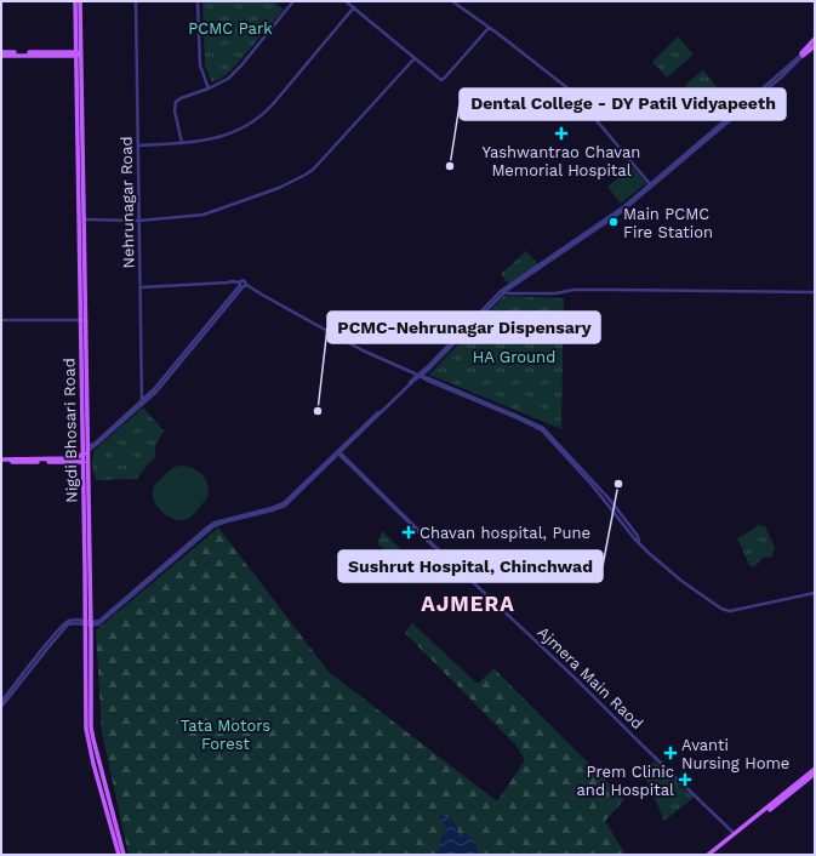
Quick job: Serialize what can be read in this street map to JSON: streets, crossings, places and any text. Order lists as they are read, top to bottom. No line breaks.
{"streets":{"main road":["Nigdi Bhosari Road"],"street":["Nehrunagar Road","Ajmera Main Raod"]},"districts":["AJMERA"],"parks":["PCMC Park","HA Ground","Tata Motors Forest"],"places":{"health":["Yashwantrao Chavan Memorial Hospital","Chavan hospital, Pune","Avanti Nursing Home","Prem Clinic and Hospital"],"other":["Dental College - DY Patil Vidyapeeth","Main PCMC Fire Station","PCMC-Nehrunagar Dispensary","Sushrut Hospital, Chinchwad"]}}
